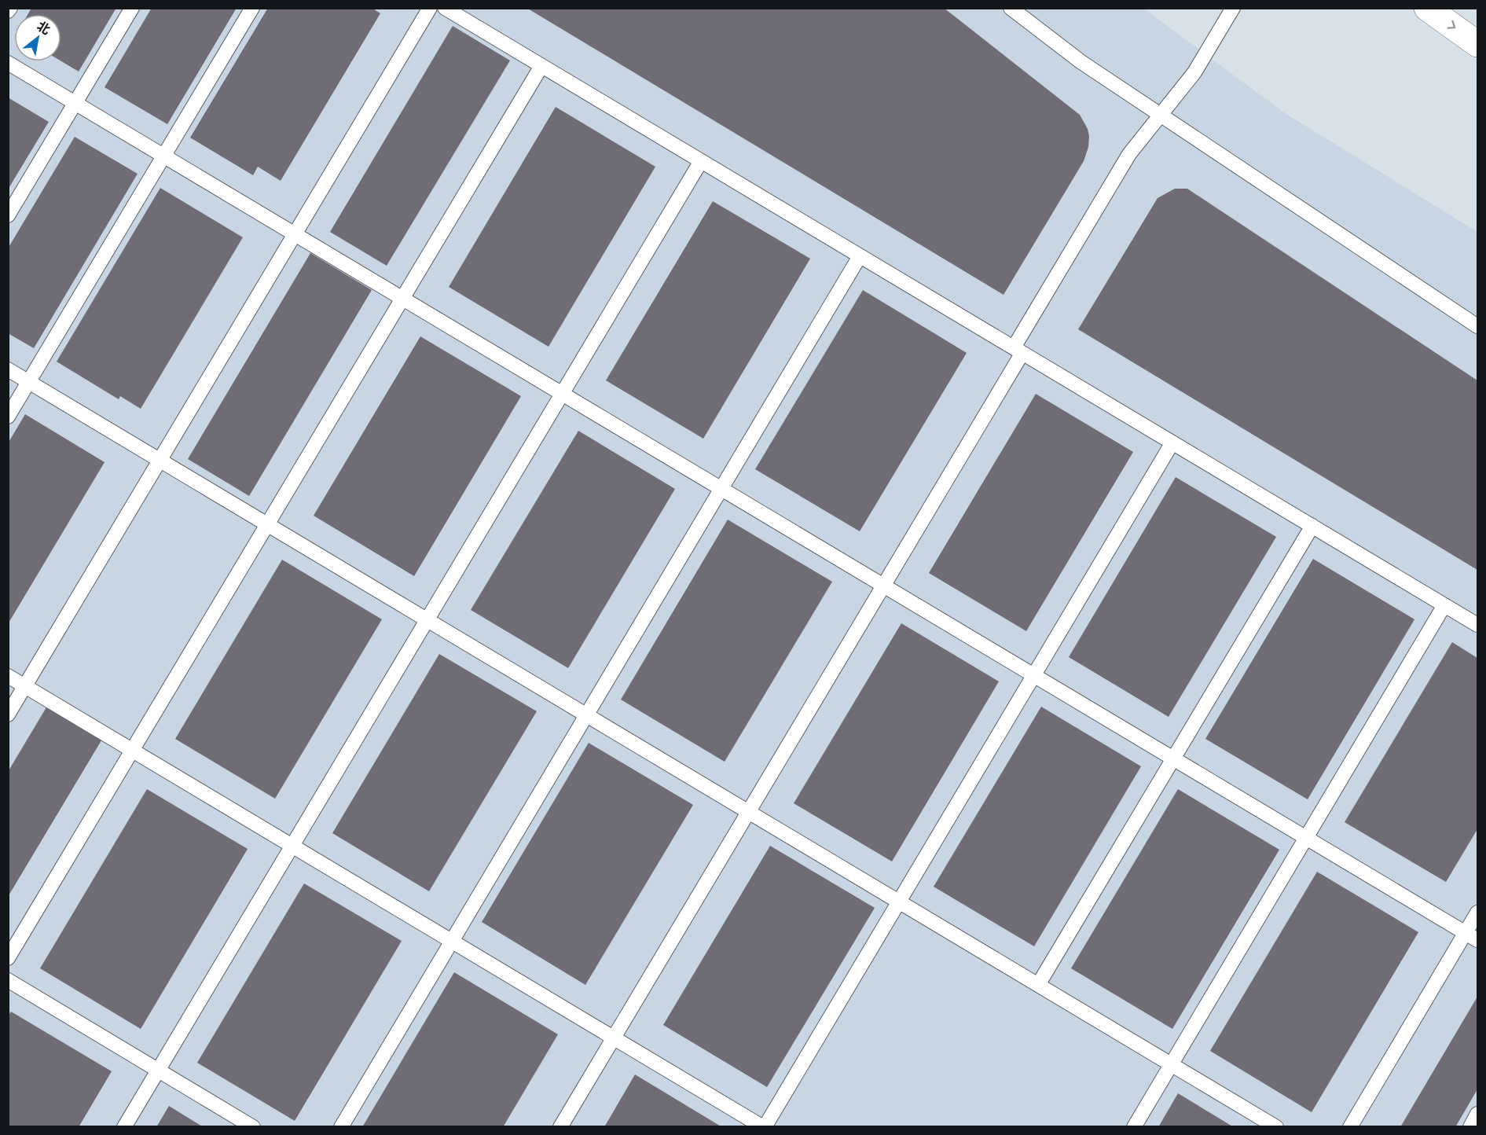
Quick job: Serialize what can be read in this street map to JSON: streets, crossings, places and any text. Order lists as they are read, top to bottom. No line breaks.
{"north":"top right"}
